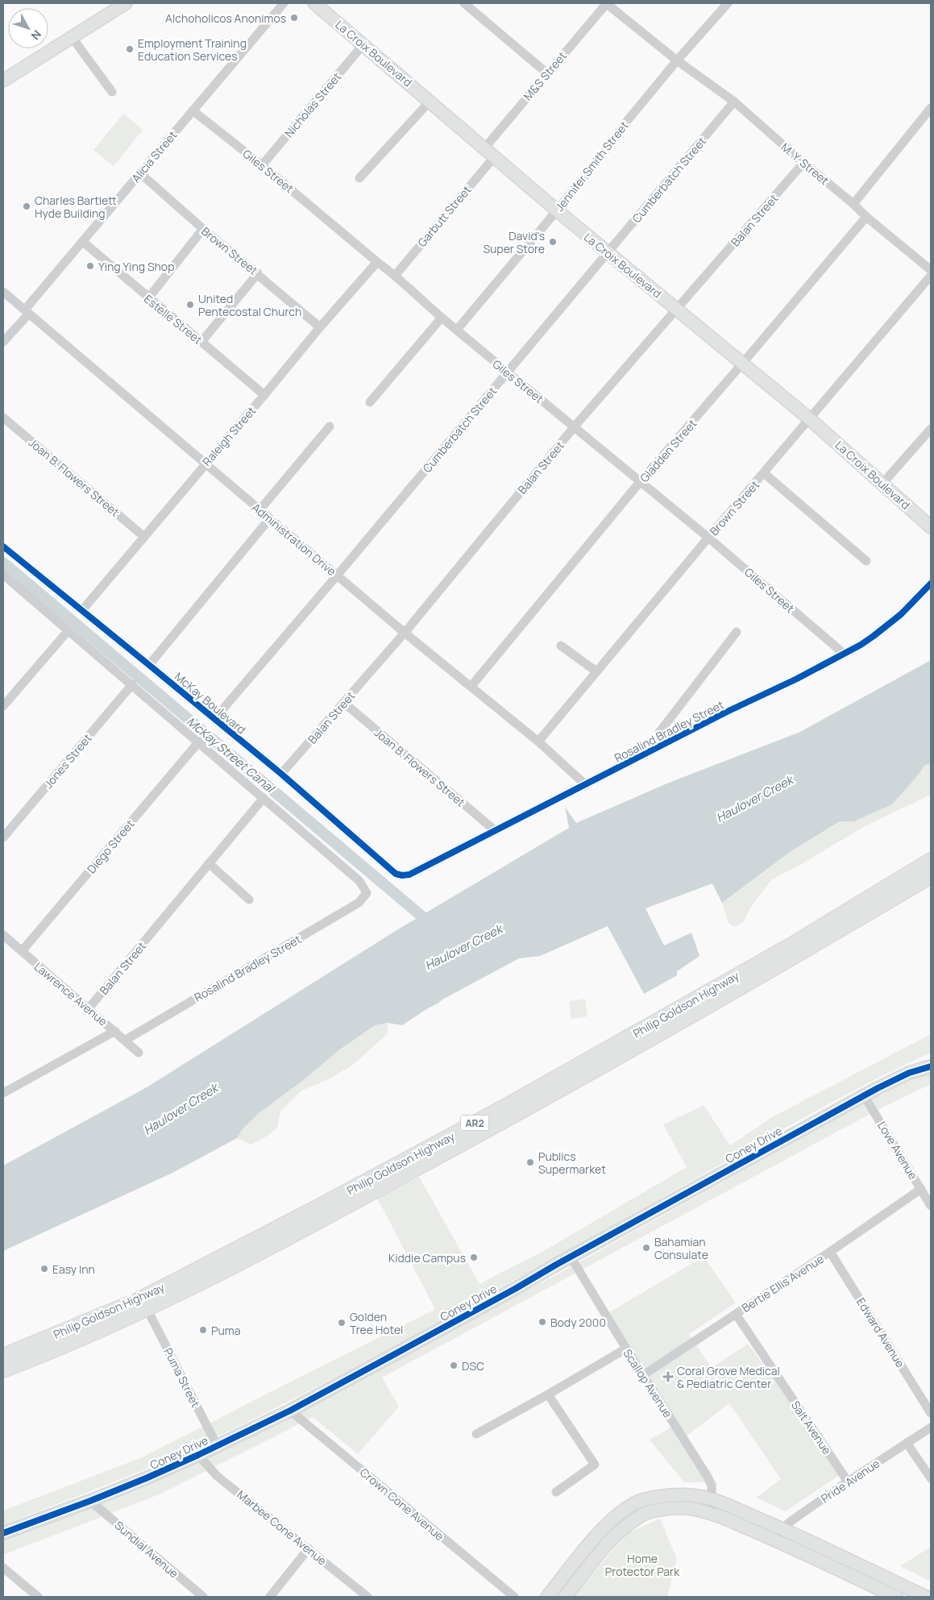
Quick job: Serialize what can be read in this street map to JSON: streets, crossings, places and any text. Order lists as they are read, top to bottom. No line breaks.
{"streets":{"main road":["Philip Goldson Highway","AR2"],"street":["La Croix Boulevard","M&S Street","Nicholas Street","Alicia Street","M. Y. Street","Jennifer Smith Street","Giles Street","Cumberbatch Street","Garbutt Street","Balan Street","Brown Street","Estelle Street","Raleigh Street","Gladden Street","Joan B. Flowers Street","Administration Drive","McKay Boulevard","Rosalind Bradley Street","Jones Street","Diego Street","Lawrence Avenue","Coney Drive","Love Avenue","Bertie Ellis Avenue","Edward Avenue","Puma Street","Scallop Avenue","Salt Avenue","Pride Avenue","Crown Cone Avenue","Marbee Cone Avenue","Sundial Avenue"]},"crossings":[["La Croix Boulevard","M&S Street"],["La Croix Boulevard","Nicholas Street"],["La Croix Boulevard","Jennifer Smith Street"],["La Croix Boulevard","Cumberbatch Street"],["La Croix Boulevard","Garbutt Street"],["La Croix Boulevard","Balan Street"],["La Croix Boulevard","Brown Street"],["La Croix Boulevard","Gladden Street"],["M&S Street","M. Y. Street"],["Nicholas Street","Giles Street"],["Alicia Street","Giles Street"],["Alicia Street","Brown Street"],["Alicia Street","Estelle Street"],["Alicia Street","Administration Drive"],["M. Y. Street","Jennifer Smith Street"],["M. Y. Street","Cumberbatch Street"],["M. Y. Street","Balan Street"],["M. Y. Street","Gladden Street"],["Jennifer Smith Street","Giles Street"],["Giles Street","Cumberbatch Street"],["Giles Street","Garbutt Street"],["Giles Street","Balan Street"],["Giles Street","Brown Street"],["Giles Street","Raleigh Street"],["Giles Street","Gladden Street"],["Giles Street","Rosalind Bradley Street"],["Cumberbatch Street","Administration Drive"],["Cumberbatch Street","McKay Boulevard"],["Balan Street","Joan B. Flowers Street"],["Balan Street","Administration Drive"],["Balan Street","McKay Boulevard"],["Balan Street","Rosalind Bradley Street"],["Balan Street","Lawrence Avenue"],["Brown Street","Raleigh Street"],["Brown Street","Administration Drive"],["Estelle Street","Raleigh Street"],["Raleigh Street","Joan B. Flowers Street"],["Raleigh Street","Administration Drive"],["Raleigh Street","McKay Boulevard"],["Gladden Street","Administration Drive"],["Joan B. Flowers Street","Rosalind Bradley Street"],["Administration Drive","Rosalind Bradley Street"],["McKay Boulevard","Rosalind Bradley Street"],["Rosalind Bradley Street","Lawrence Avenue"],["Diego Street","Lawrence Avenue"],["Philip Goldson Highway","Puma Street"],["Coney Drive","Love Avenue"],["Coney Drive","Puma Street"],["Coney Drive","Scallop Avenue"],["Coney Drive","Crown Cone Avenue"],["Coney Drive","Marbee Cone Avenue"],["Coney Drive","Sundial Avenue"],["Love Avenue","Bertie Ellis Avenue"],["Bertie Ellis Avenue","Edward Avenue"],["Bertie Ellis Avenue","Scallop Avenue"],["Bertie Ellis Avenue","Salt Avenue"],["Salt Avenue","Pride Avenue"]],"water":["McKay Street Canal","Haulover Creek"],"parks":["Home Protector Park"],"places":{"other":["Alchoholicos Anonimos","Employment Training Education Services","Charles Bartlett Hyde Building","David's Super Store","Ying Ying Shop","United Pentecostal Church","Publics Supermarket","Bahamian Consulate","Kiddie Campus","Easy Inn","Body 2000","Golden Tree Hotel","Puma","DSC"],"health":["Coral Grove Medical & Pediatric Center"]},"north":"bottom right"}
